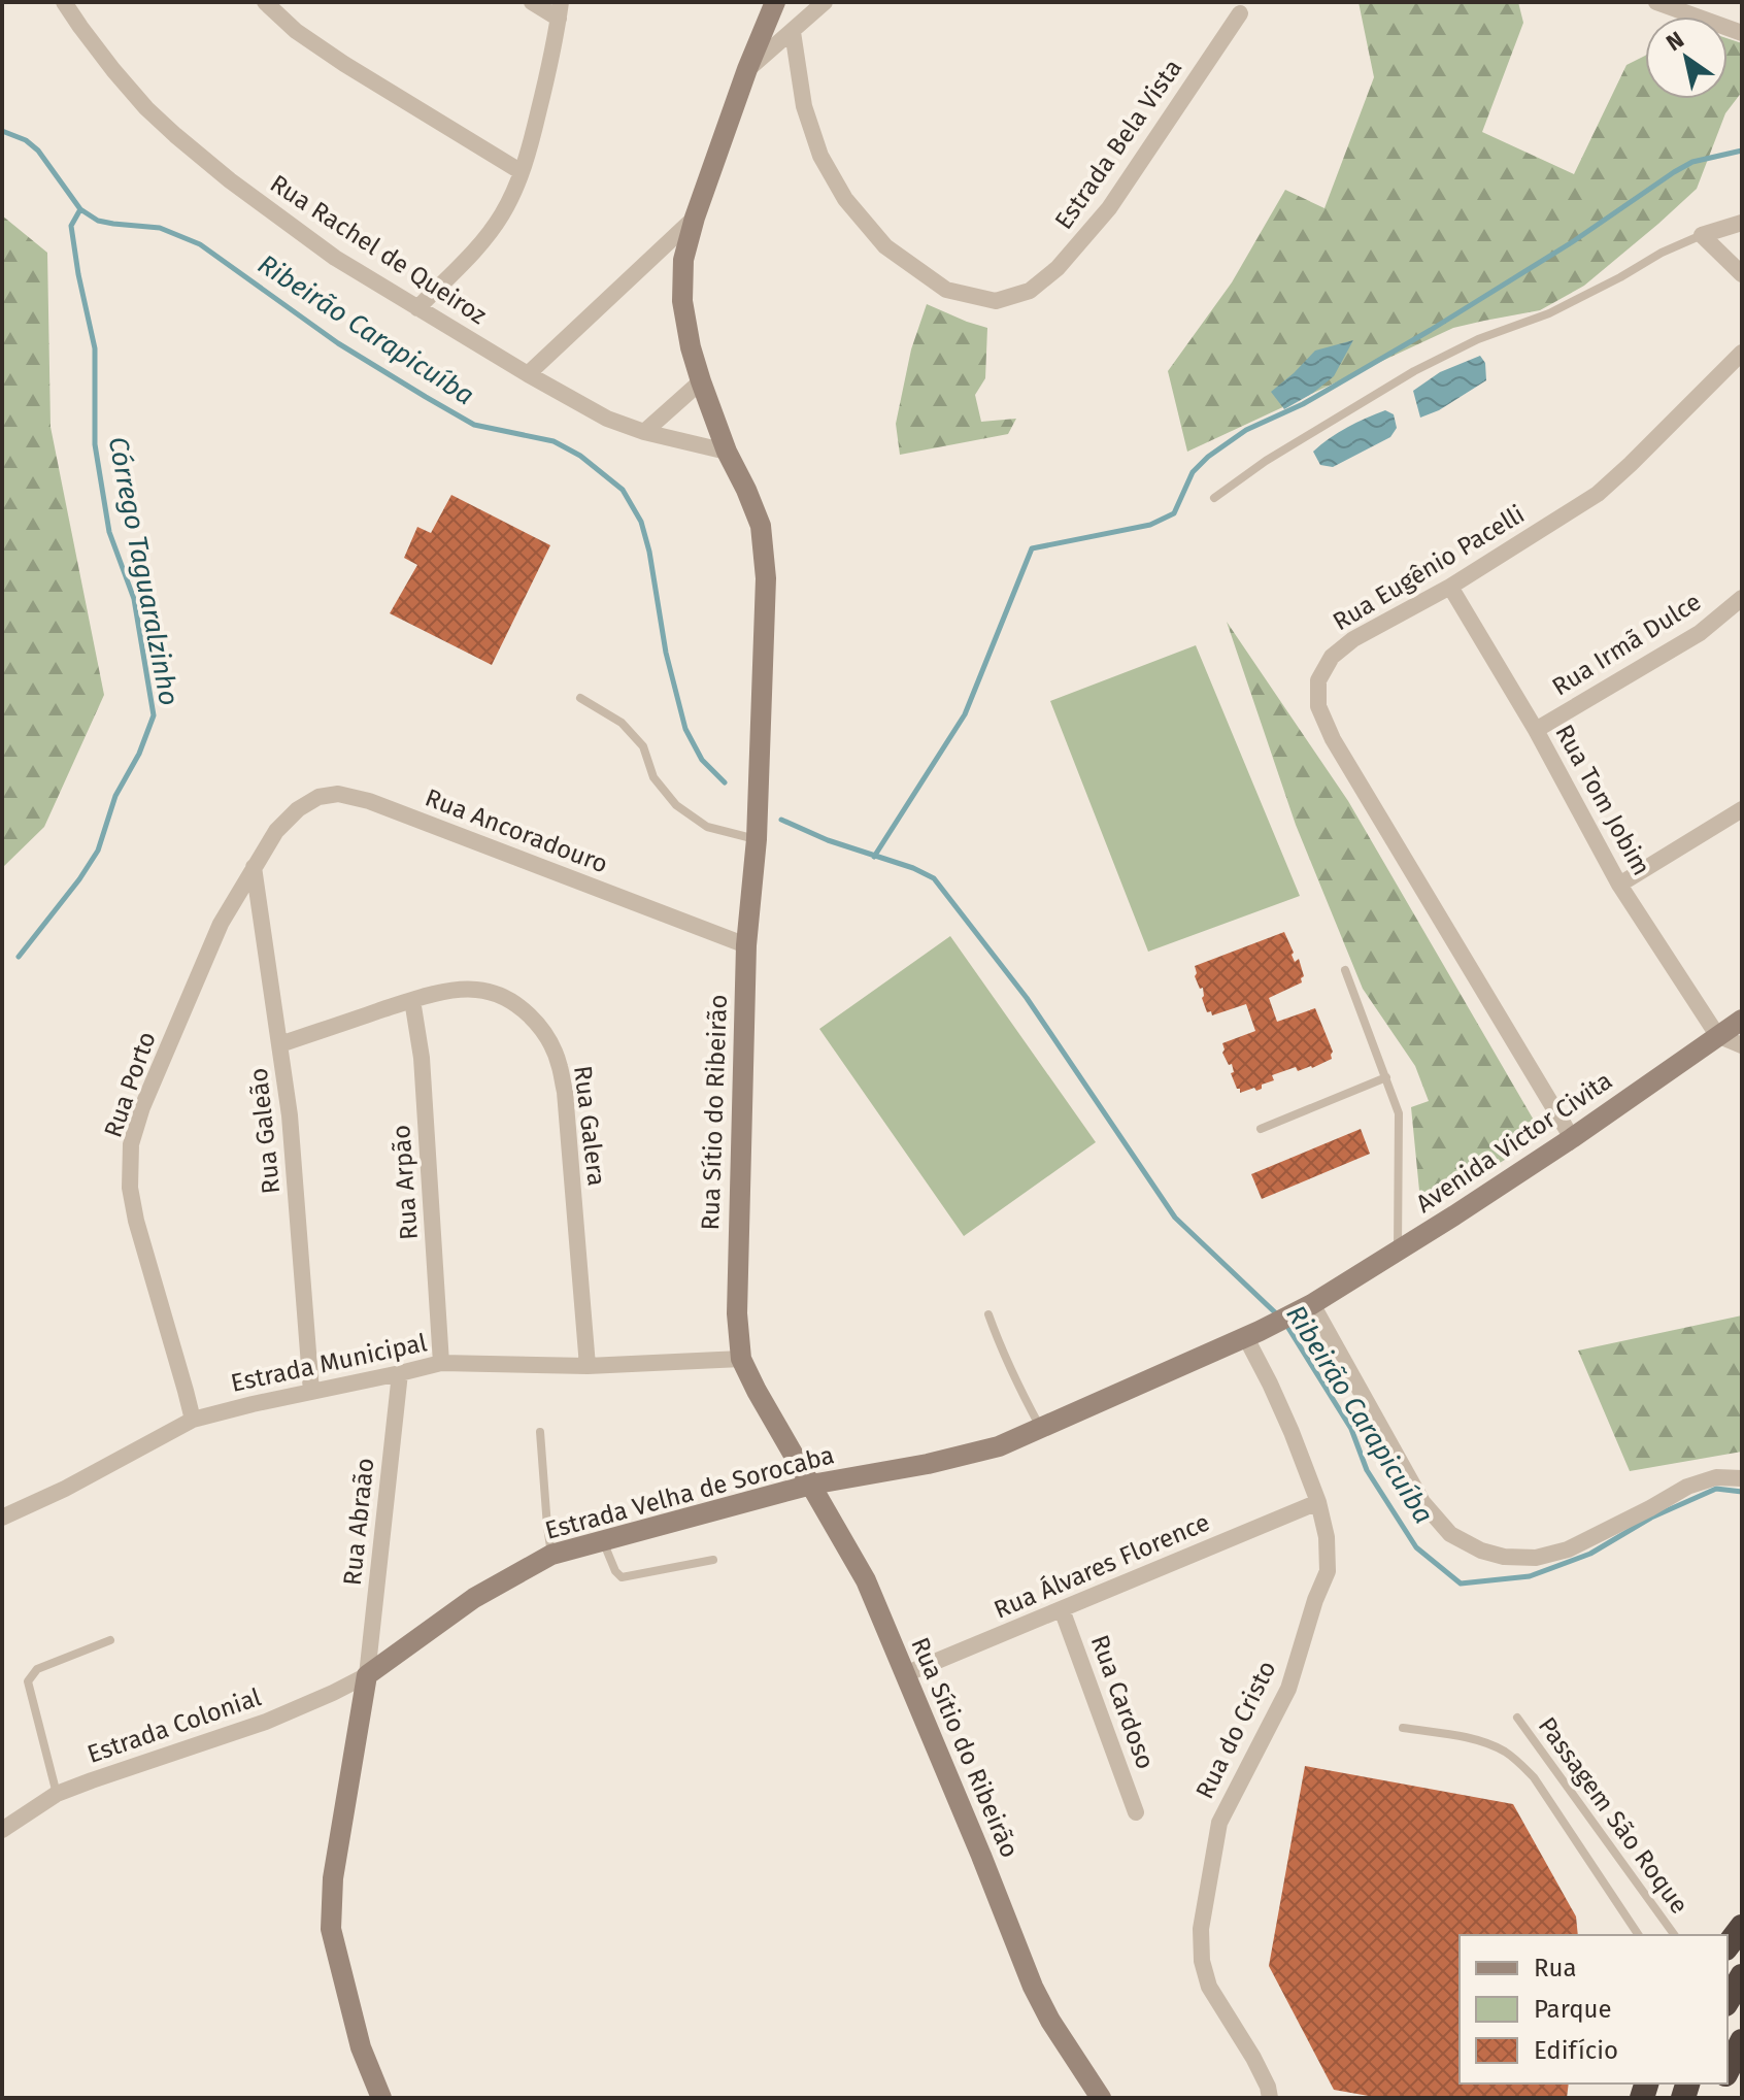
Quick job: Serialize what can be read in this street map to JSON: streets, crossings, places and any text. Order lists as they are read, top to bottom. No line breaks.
{"streets":{"main road":["Rua Sítio do Ribeirão","Avenida Victor Civita","Estrada Velha de Sorocaba"],"street":["Estrada Bela Vista","Rua Rachel de Queiroz","Rua Eugênio Pacelli","Rua Irmã Dulce","Rua Tom Jobim","Rua Ancoradouro","Rua Porto","Rua Galera","Rua Galeão","Rua Arpão","Estrada Municipal","Rua Abraão","Rua Álvares Florence","Rua Cardoso","Estrada Colonial","Rua do Cristo"],"lane":["Passagem São Roque"]},"crossings":[["Rua Rachel de Queiroz","Rua Sítio do Ribeirão"],["Rua Eugênio Pacelli","Rua Tom Jobim"],["Rua Eugênio Pacelli","Avenida Victor Civita"],["Rua Irmã Dulce","Rua Tom Jobim"],["Rua Tom Jobim","Avenida Victor Civita"],["Rua Ancoradouro","Rua Porto"],["Rua Ancoradouro","Rua Sítio do Ribeirão"],["Rua Porto","Rua Galeão"],["Rua Porto","Estrada Municipal"],["Rua Sítio do Ribeirão","Estrada Municipal"],["Rua Sítio do Ribeirão","Estrada Velha de Sorocaba"],["Rua Sítio do Ribeirão","Rua Álvares Florence"],["Rua Galera","Rua Galeão"],["Rua Galera","Rua Arpão"],["Rua Galera","Estrada Municipal"],["Rua Galeão","Estrada Municipal"],["Avenida Victor Civita","Estrada Velha de Sorocaba"],["Rua Arpão","Estrada Municipal"],["Estrada Municipal","Rua Abraão"],["Estrada Velha de Sorocaba","Rua Abraão"],["Estrada Velha de Sorocaba","Estrada Colonial"],["Estrada Velha de Sorocaba","Rua do Cristo"],["Rua Abraão","Estrada Colonial"],["Rua Álvares Florence","Rua Cardoso"],["Rua Álvares Florence","Rua do Cristo"]],"water":["Ribeirão Carapicuíba","Córrego Taguaralzinho"],"legend":["Rua","Parque","Edifício"],"north":"top left"}
